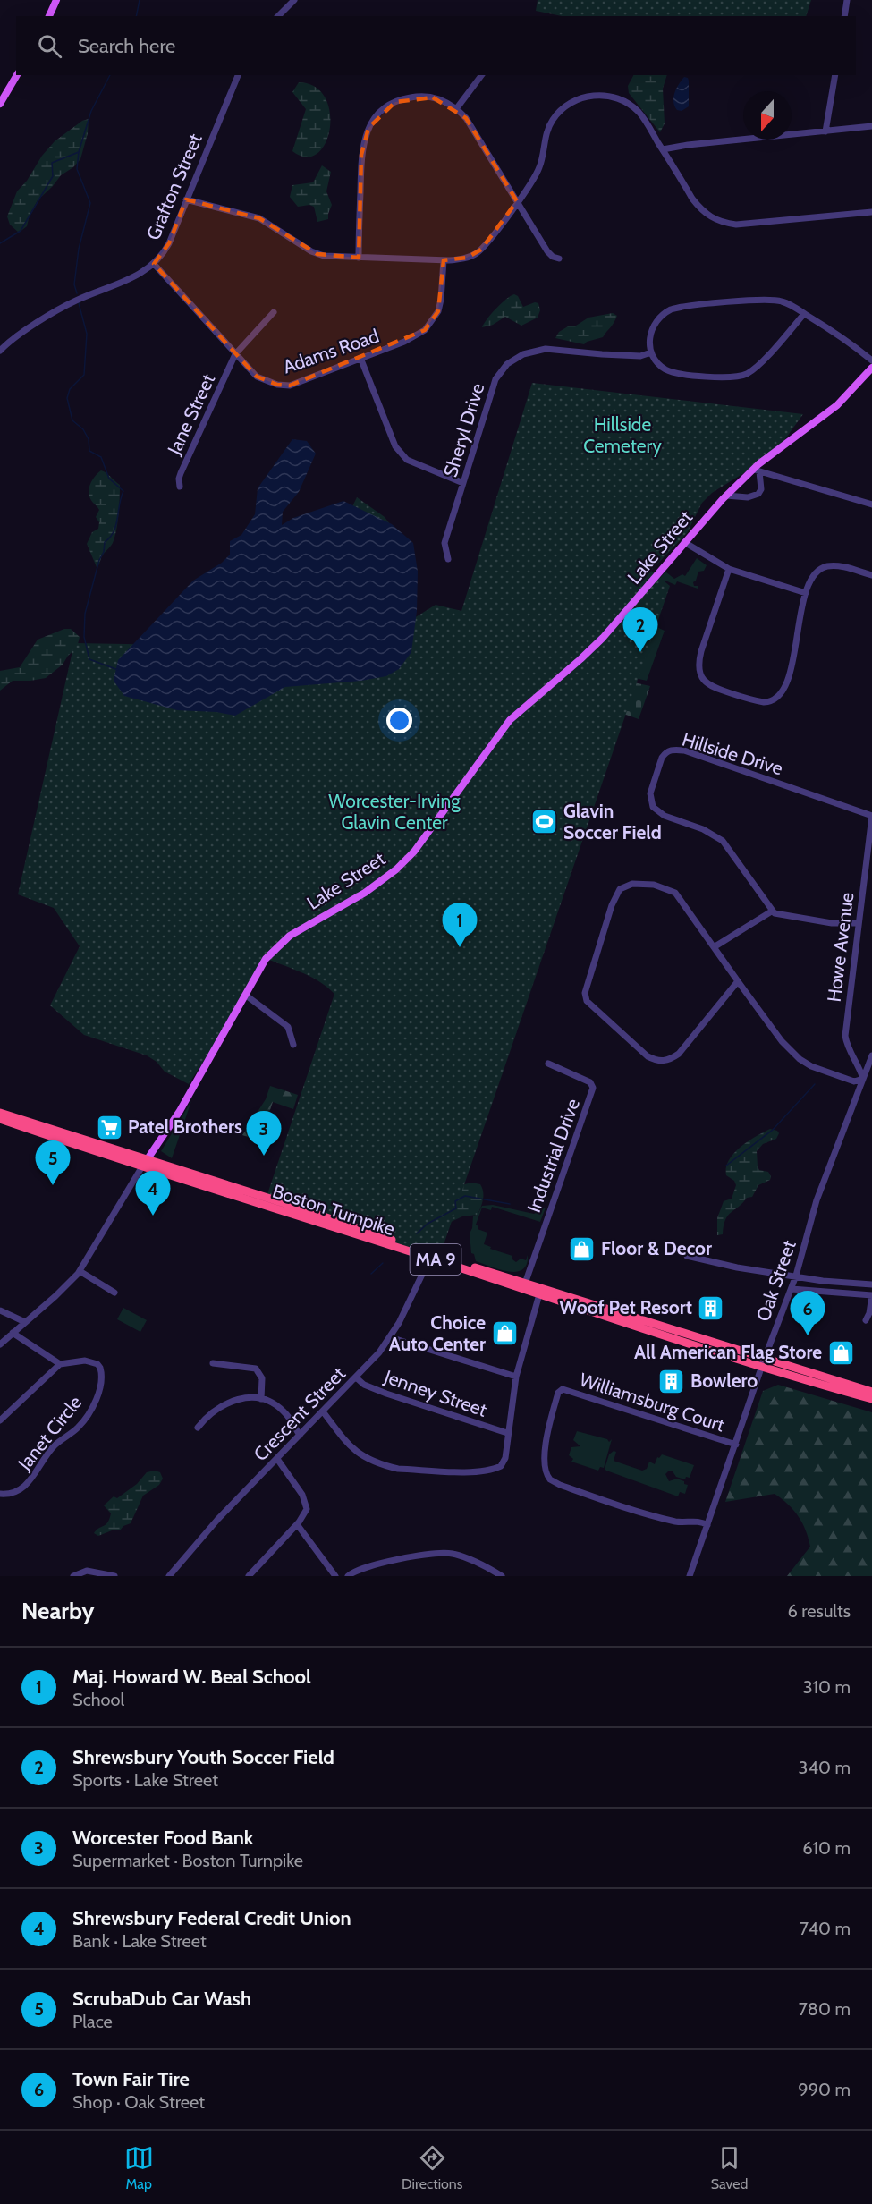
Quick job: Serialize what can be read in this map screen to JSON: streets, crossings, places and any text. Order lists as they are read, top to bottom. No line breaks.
{"streets":{"highway":["Boston Turnpike","MA 9"],"main road":["Lake Street"],"street":["Grafton Street","Adams Road","Jane Street","Sheryl Drive","Hillside Drive","Howe Avenue","Industrial Drive","Oak Street","Jenney Street","Williamsburg Court","Crescent Street","Janet Circle"]},"crossings":[["Grafton Street","Adams Road"],["Adams Road","Jane Street"],["Lake Street","Boston Turnpike"],["Hillside Drive","Howe Avenue"],["Howe Avenue","Oak Street"],["Industrial Drive","Boston Turnpike"],["Boston Turnpike","Oak Street"],["Boston Turnpike","Crescent Street"],["Oak Street","Williamsburg Court"],["Jenney Street","Crescent Street"]],"parks":["Hillside Cemetery","Worcester-Irving Glavin Center"],"places":{"sports":["Glavin Soccer Field"],"supermarket":["Patel Brothers"],"shop":["Floor & Decor","Choice Auto Center","All American Flag Store"],"building":["Woof Pet Resort","Bowlero"]},"north":"bottom","page":{"search":"Search here","pins":["2","1","3","5","4","6"],"heading":["Nearby","6 results"],"list":[{"mark":"1","name":"Maj. Howard W. Beal School","note":"School","value":"310 m"},{"mark":"2","name":"Shrewsbury Youth Soccer Field","note":"Sports · Lake Street","value":"340 m"},{"mark":"3","name":"Worcester Food Bank","note":"Supermarket · Boston Turnpike","value":"610 m"},{"mark":"4","name":"Shrewsbury Federal Credit Union","note":"Bank · Lake Street","value":"740 m"},{"mark":"5","name":"ScrubaDub Car Wash","note":"Place","value":"780 m"},{"mark":"6","name":"Town Fair Tire","note":"Shop · Oak Street","value":"990 m"}],"nav":["Map","Directions","Saved"]}}
